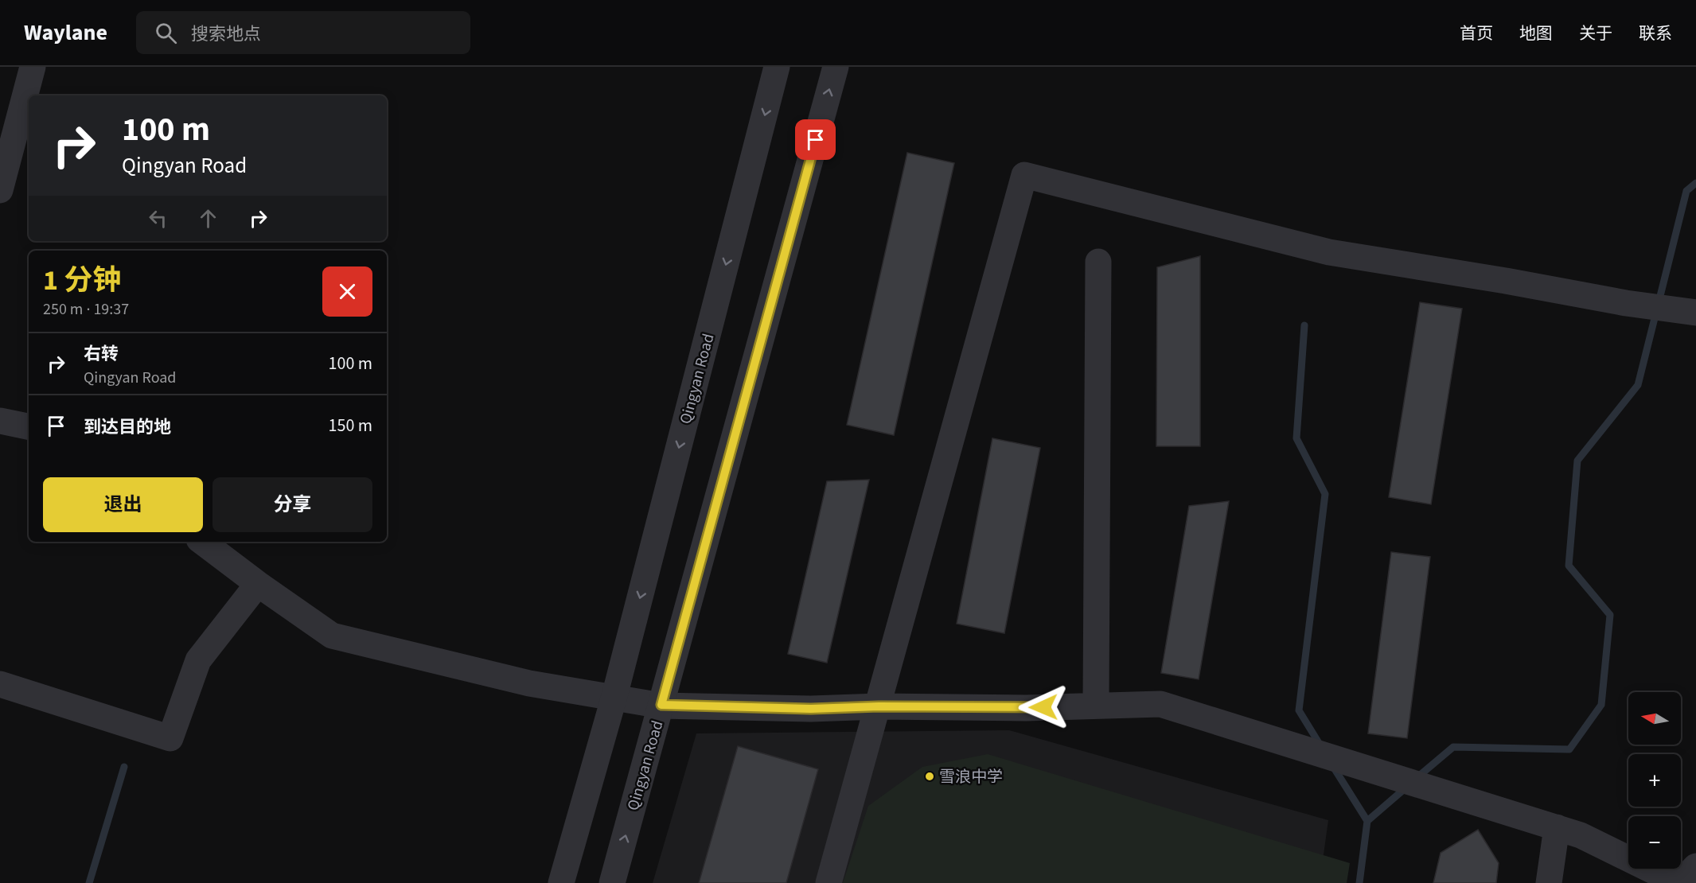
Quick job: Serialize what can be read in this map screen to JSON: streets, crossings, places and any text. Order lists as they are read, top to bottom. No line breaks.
{"streets":{"street":["Qingyan Road"]},"places":["雪浪中学"],"north":"left","page":{"header":"Waylane","search":"搜索地点","nav":["首页","地图","关于","联系"],"turn":["100 m","Qingyan Road"],"heading":["1 分钟","250 m · 19:37"],"list":[{"name":"右转","note":"Qingyan Road","value":"100 m"},{"name":"到达目的地","value":"150 m"}],"buttons":["退出","分享"],"map_buttons":["+","−"]}}
